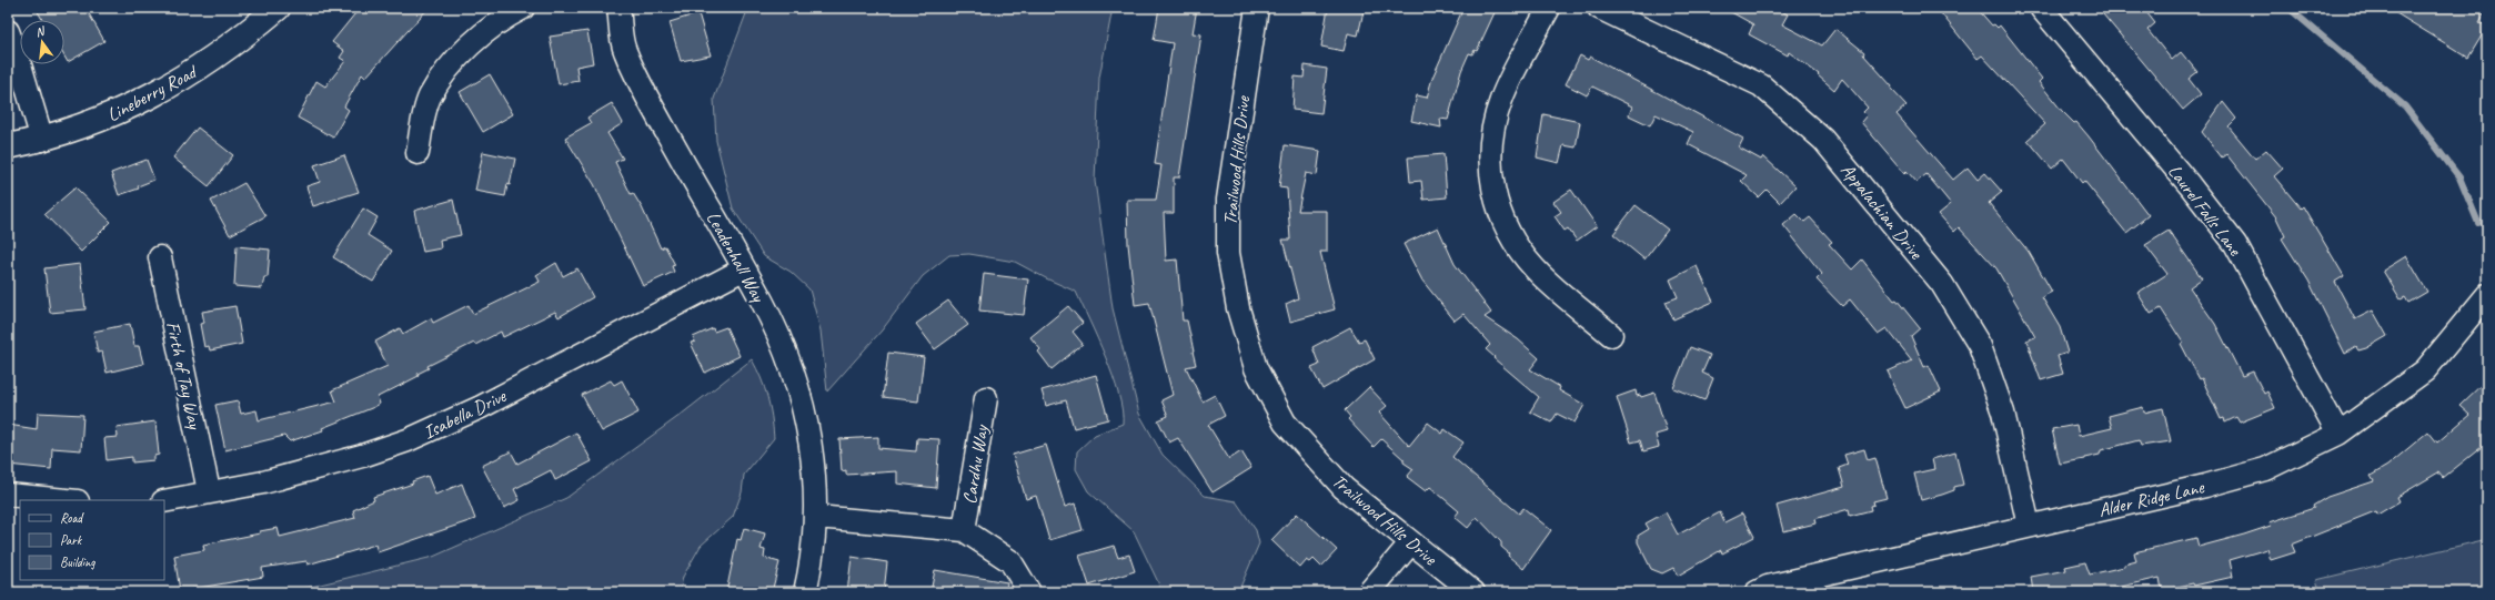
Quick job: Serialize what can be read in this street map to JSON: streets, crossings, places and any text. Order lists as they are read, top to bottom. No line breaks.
{"streets":{"street":["Lineberry Road","Trailwood Hills Drive","Laurel Falls Lane","Appalachian Drive","Leadenhall Way","Firth of Tay Way","Isabella Drive","Cardhu Way","Alder Ridge Lane"]},"crossings":[["Laurel Falls Lane","Alder Ridge Lane"],["Appalachian Drive","Alder Ridge Lane"],["Leadenhall Way","Isabella Drive"],["Firth of Tay Way","Isabella Drive"]],"legend":["Road","Park","Building"],"north":"top"}
